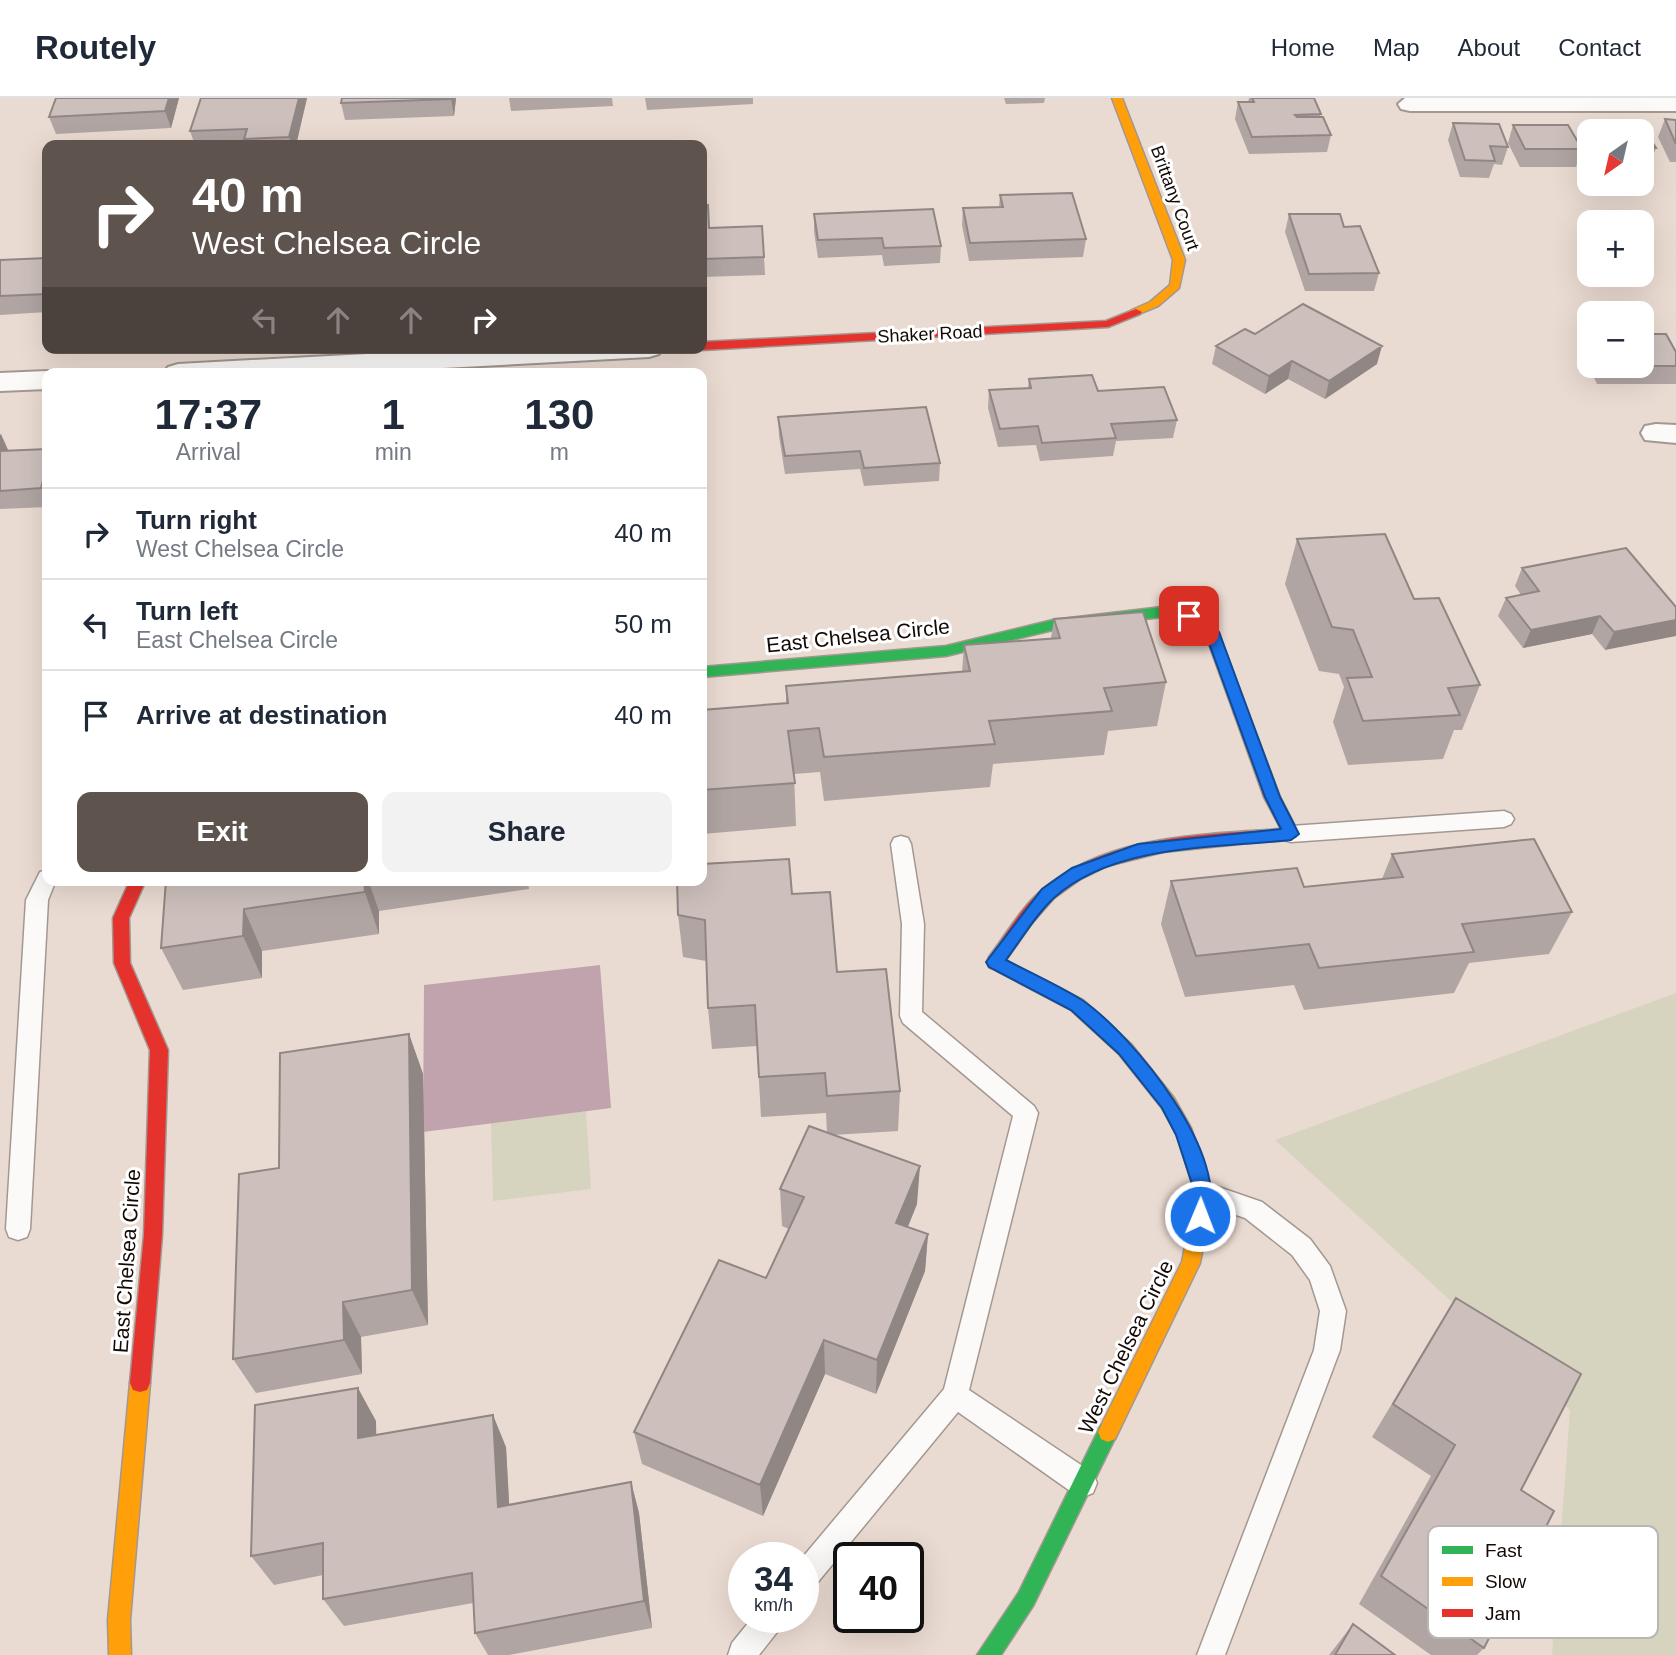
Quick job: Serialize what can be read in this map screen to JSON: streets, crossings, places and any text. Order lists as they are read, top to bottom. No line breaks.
{"streets":{"street":["Brittany Court","Shaker Road","East Chelsea Circle","West Chelsea Circle"]},"crossings":[["Brittany Court","Shaker Road"],["East Chelsea Circle","West Chelsea Circle"]],"legend":["Fast","Slow","Jam"],"north":"bottom left","page":{"header":"Routely","nav":["Home","Map","About","Contact"],"map_buttons":["+","−"],"turn":["40 m","West Chelsea Circle"],"eta":["17:37","Arrival","1","min","130","m"],"list":[{"name":"Turn right","note":"West Chelsea Circle","value":"40 m"},{"name":"Turn left","note":"East Chelsea Circle","value":"50 m"},{"name":"Arrive at destination","value":"40 m"}],"buttons":["Exit","Share"],"speed":"34 km/h","limit":"40"}}
